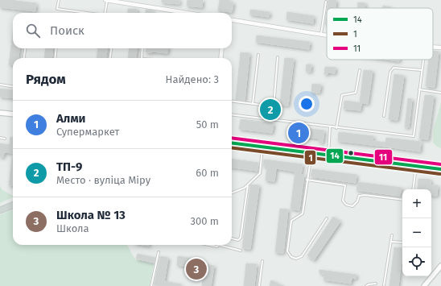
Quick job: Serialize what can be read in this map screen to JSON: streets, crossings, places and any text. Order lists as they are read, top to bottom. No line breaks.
{"lines":["transit line 11","transit line 14","transit line 1"],"legend":["14","1","11"],"page":{"search":"Поиск","heading":["Рядом","Найдено: 3"],"pins":["2","1","3"],"list":[{"mark":"1","name":"Алми","note":"Супермаркет","value":"50 m"},{"mark":"2","name":"ТП-9","note":"Место · вуліца Міру","value":"60 m"},{"mark":"3","name":"Школа № 13","note":"Школа","value":"300 m"}],"map_buttons":["+","−"]}}
